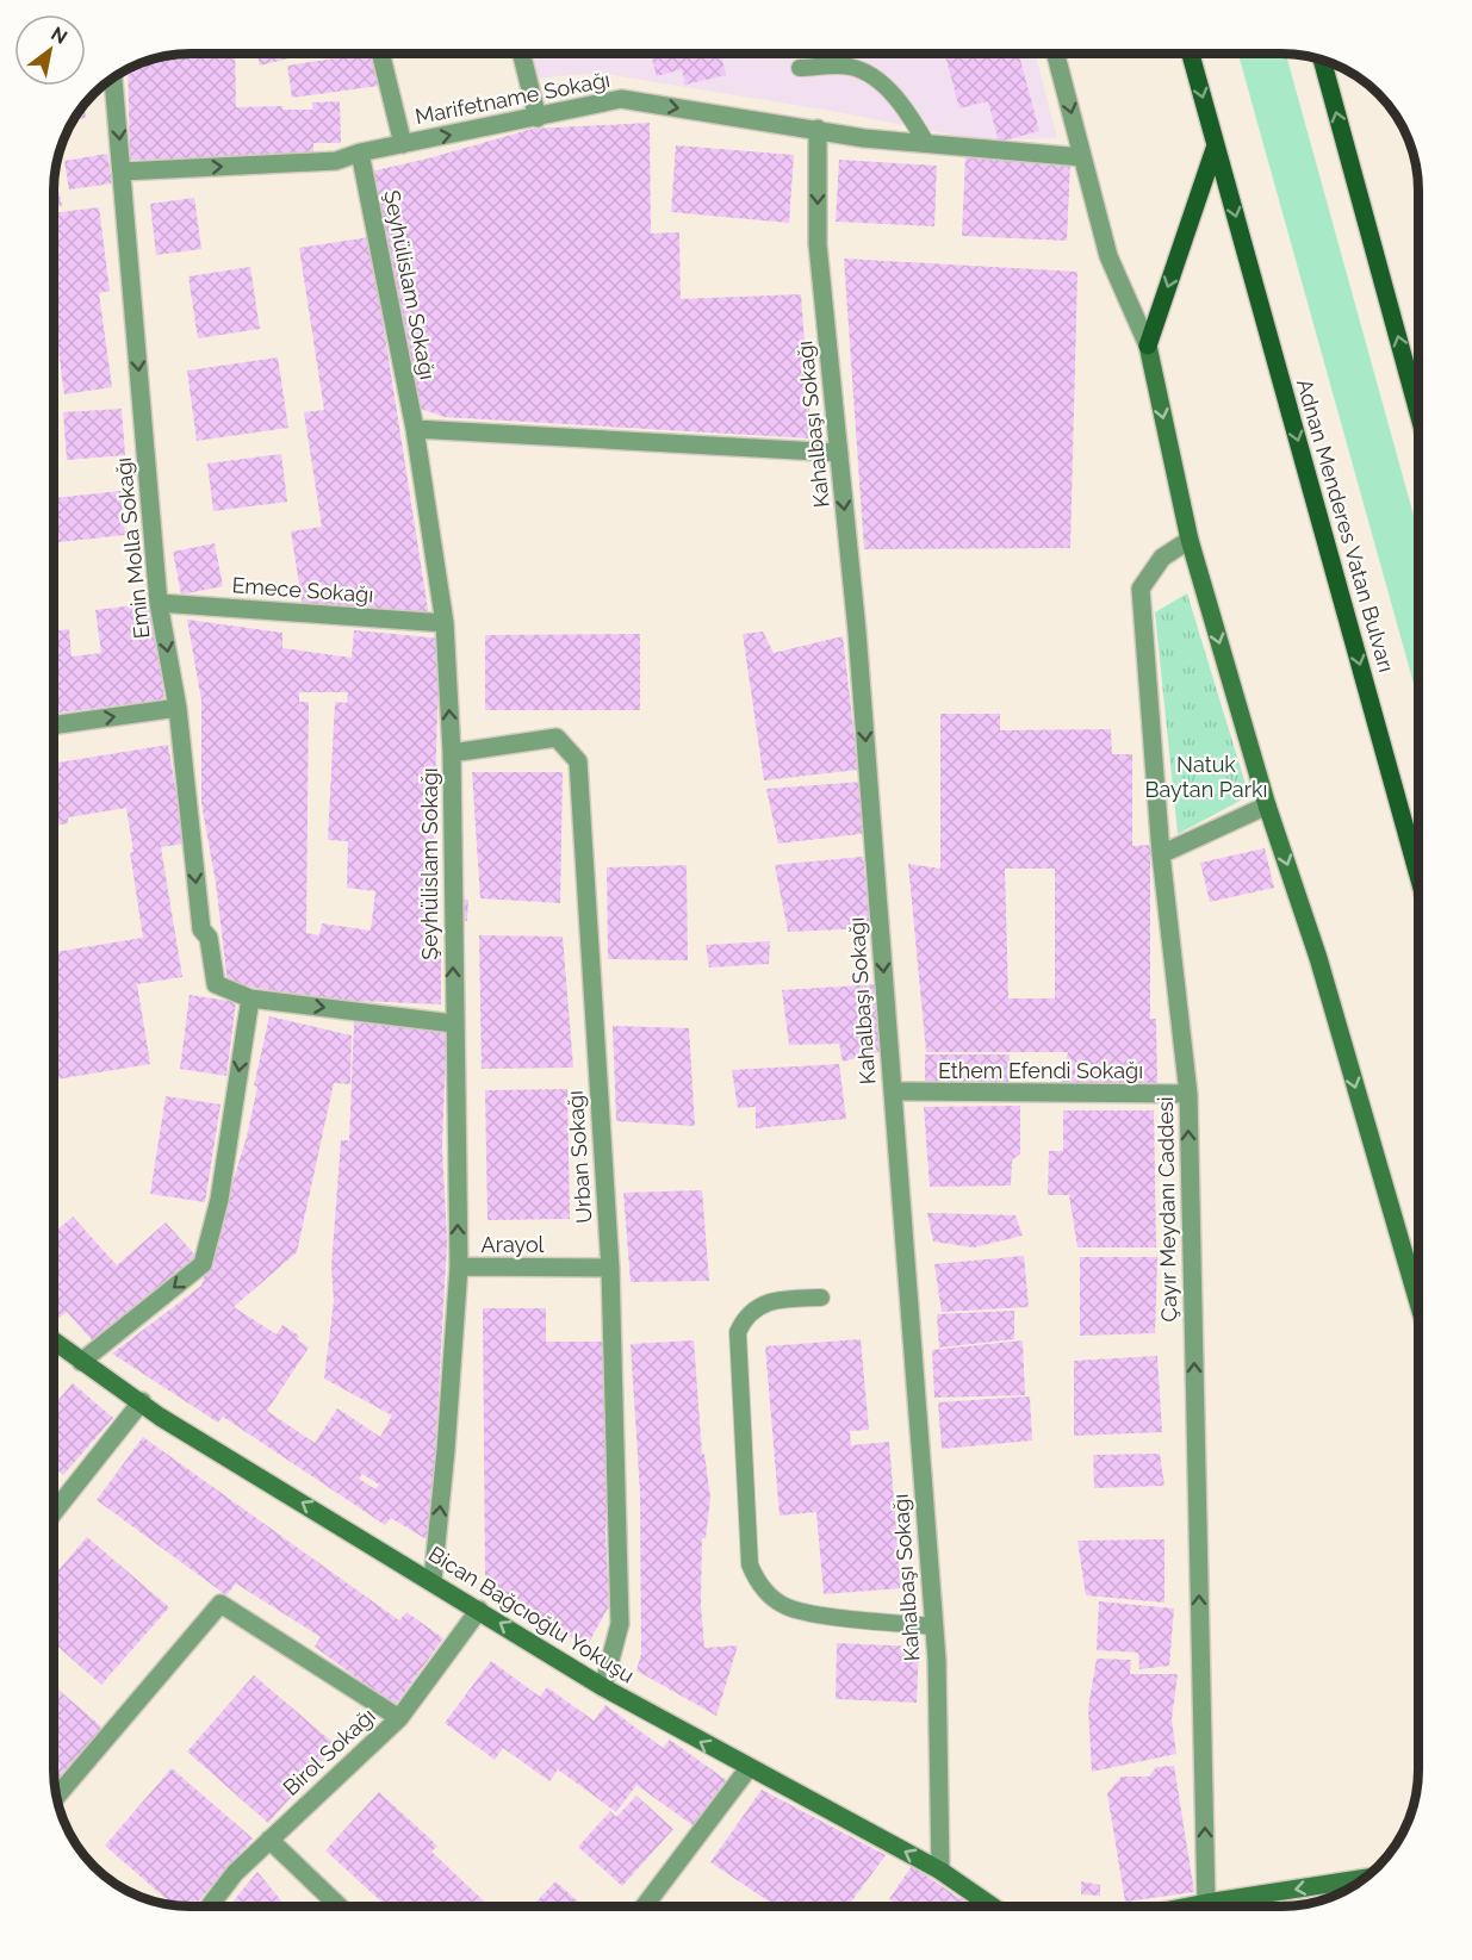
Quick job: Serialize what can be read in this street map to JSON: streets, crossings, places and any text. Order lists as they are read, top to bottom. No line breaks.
{"streets":{"main road":["Adnan Menderes Vatan Bulvarı"],"street":["Marifetname Sokağı","Şeyhülislam Sokağı","Kahalbaşı Sokağı","Emin Molla Sokağı","Emece Sokağı","Ethem Efendi Sokağı","Urban Sokağı","Çayır Meydanı Caddesi","Arayol","Bican Bağcıoğlu Yokuşu","Birol Sokağı"]},"crossings":[["Marifetname Sokağı","Şeyhülislam Sokağı"],["Marifetname Sokağı","Kahalbaşı Sokağı"],["Marifetname Sokağı","Emin Molla Sokağı"],["Şeyhülislam Sokağı","Emece Sokağı"],["Şeyhülislam Sokağı","Urban Sokağı"],["Şeyhülislam Sokağı","Arayol"],["Şeyhülislam Sokağı","Bican Bağcıoğlu Yokuşu"],["Kahalbaşı Sokağı","Ethem Efendi Sokağı"],["Kahalbaşı Sokağı","Bican Bağcıoğlu Yokuşu"],["Emin Molla Sokağı","Emece Sokağı"],["Ethem Efendi Sokağı","Çayır Meydanı Caddesi"],["Urban Sokağı","Arayol"],["Urban Sokağı","Bican Bağcıoğlu Yokuşu"],["Bican Bağcıoğlu Yokuşu","Birol Sokağı"]],"one_way":["Marifetname Sokağı","Şeyhülislam Sokağı","Kahalbaşı Sokağı","Emin Molla Sokağı","Çayır Meydanı Caddesi","Bican Bağcıoğlu Yokuşu"],"parks":["Natuk Baytan Parkı"],"north":"top right"}
